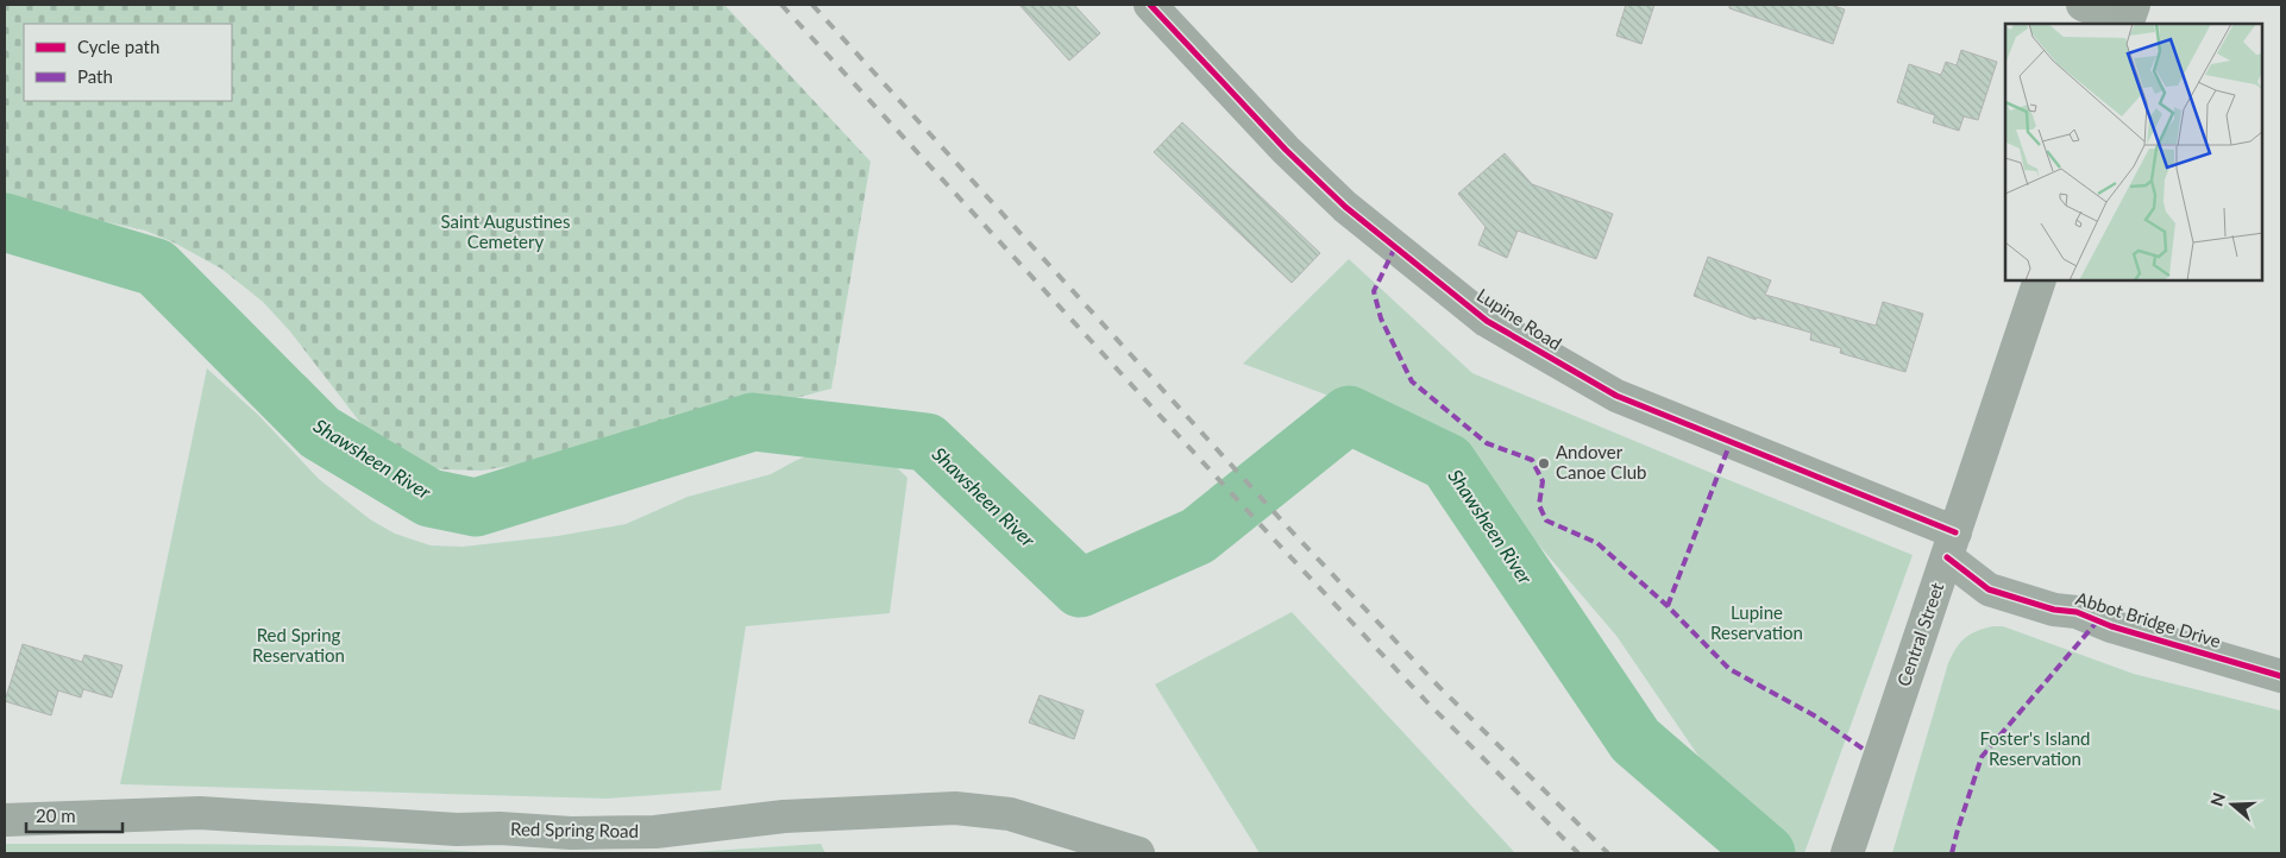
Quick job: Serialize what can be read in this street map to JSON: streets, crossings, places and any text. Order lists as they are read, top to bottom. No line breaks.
{"streets":{"main road":["Lupine Road","Central Street","Red Spring Road"],"street":["Abbot Bridge Drive"]},"crossings":[["Lupine Road","Abbot Bridge Drive"],["Lupine Road","Central Street"],["Abbot Bridge Drive","Central Street"]],"water":["Shawsheen River"],"parks":["Saint Augustines Cemetery","Lupine Reservation","Red Spring Reservation","Foster's Island Reservation"],"places":["Andover Canoe Club"],"legend":["Cycle path","Path"],"scale_bar":"20 m","north":"left"}
